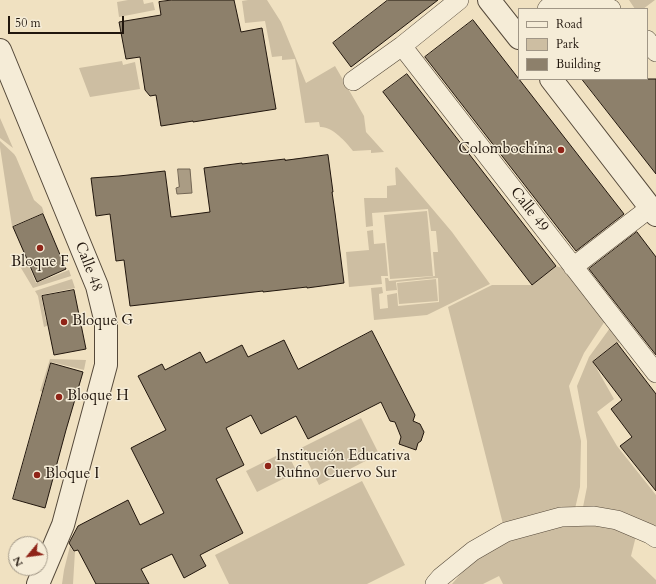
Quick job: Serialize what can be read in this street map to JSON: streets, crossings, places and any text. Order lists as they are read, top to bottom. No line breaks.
{"streets":{"street":["Calle 49","Calle 48"]},"places":["Colombochina","Bloque F","Bloque G","Bloque H","Institución Educativa Rufino Cuervo Sur","Bloque I"],"legend":["Road","Park","Building"],"scale_bar":"50 m","north":"bottom left"}
